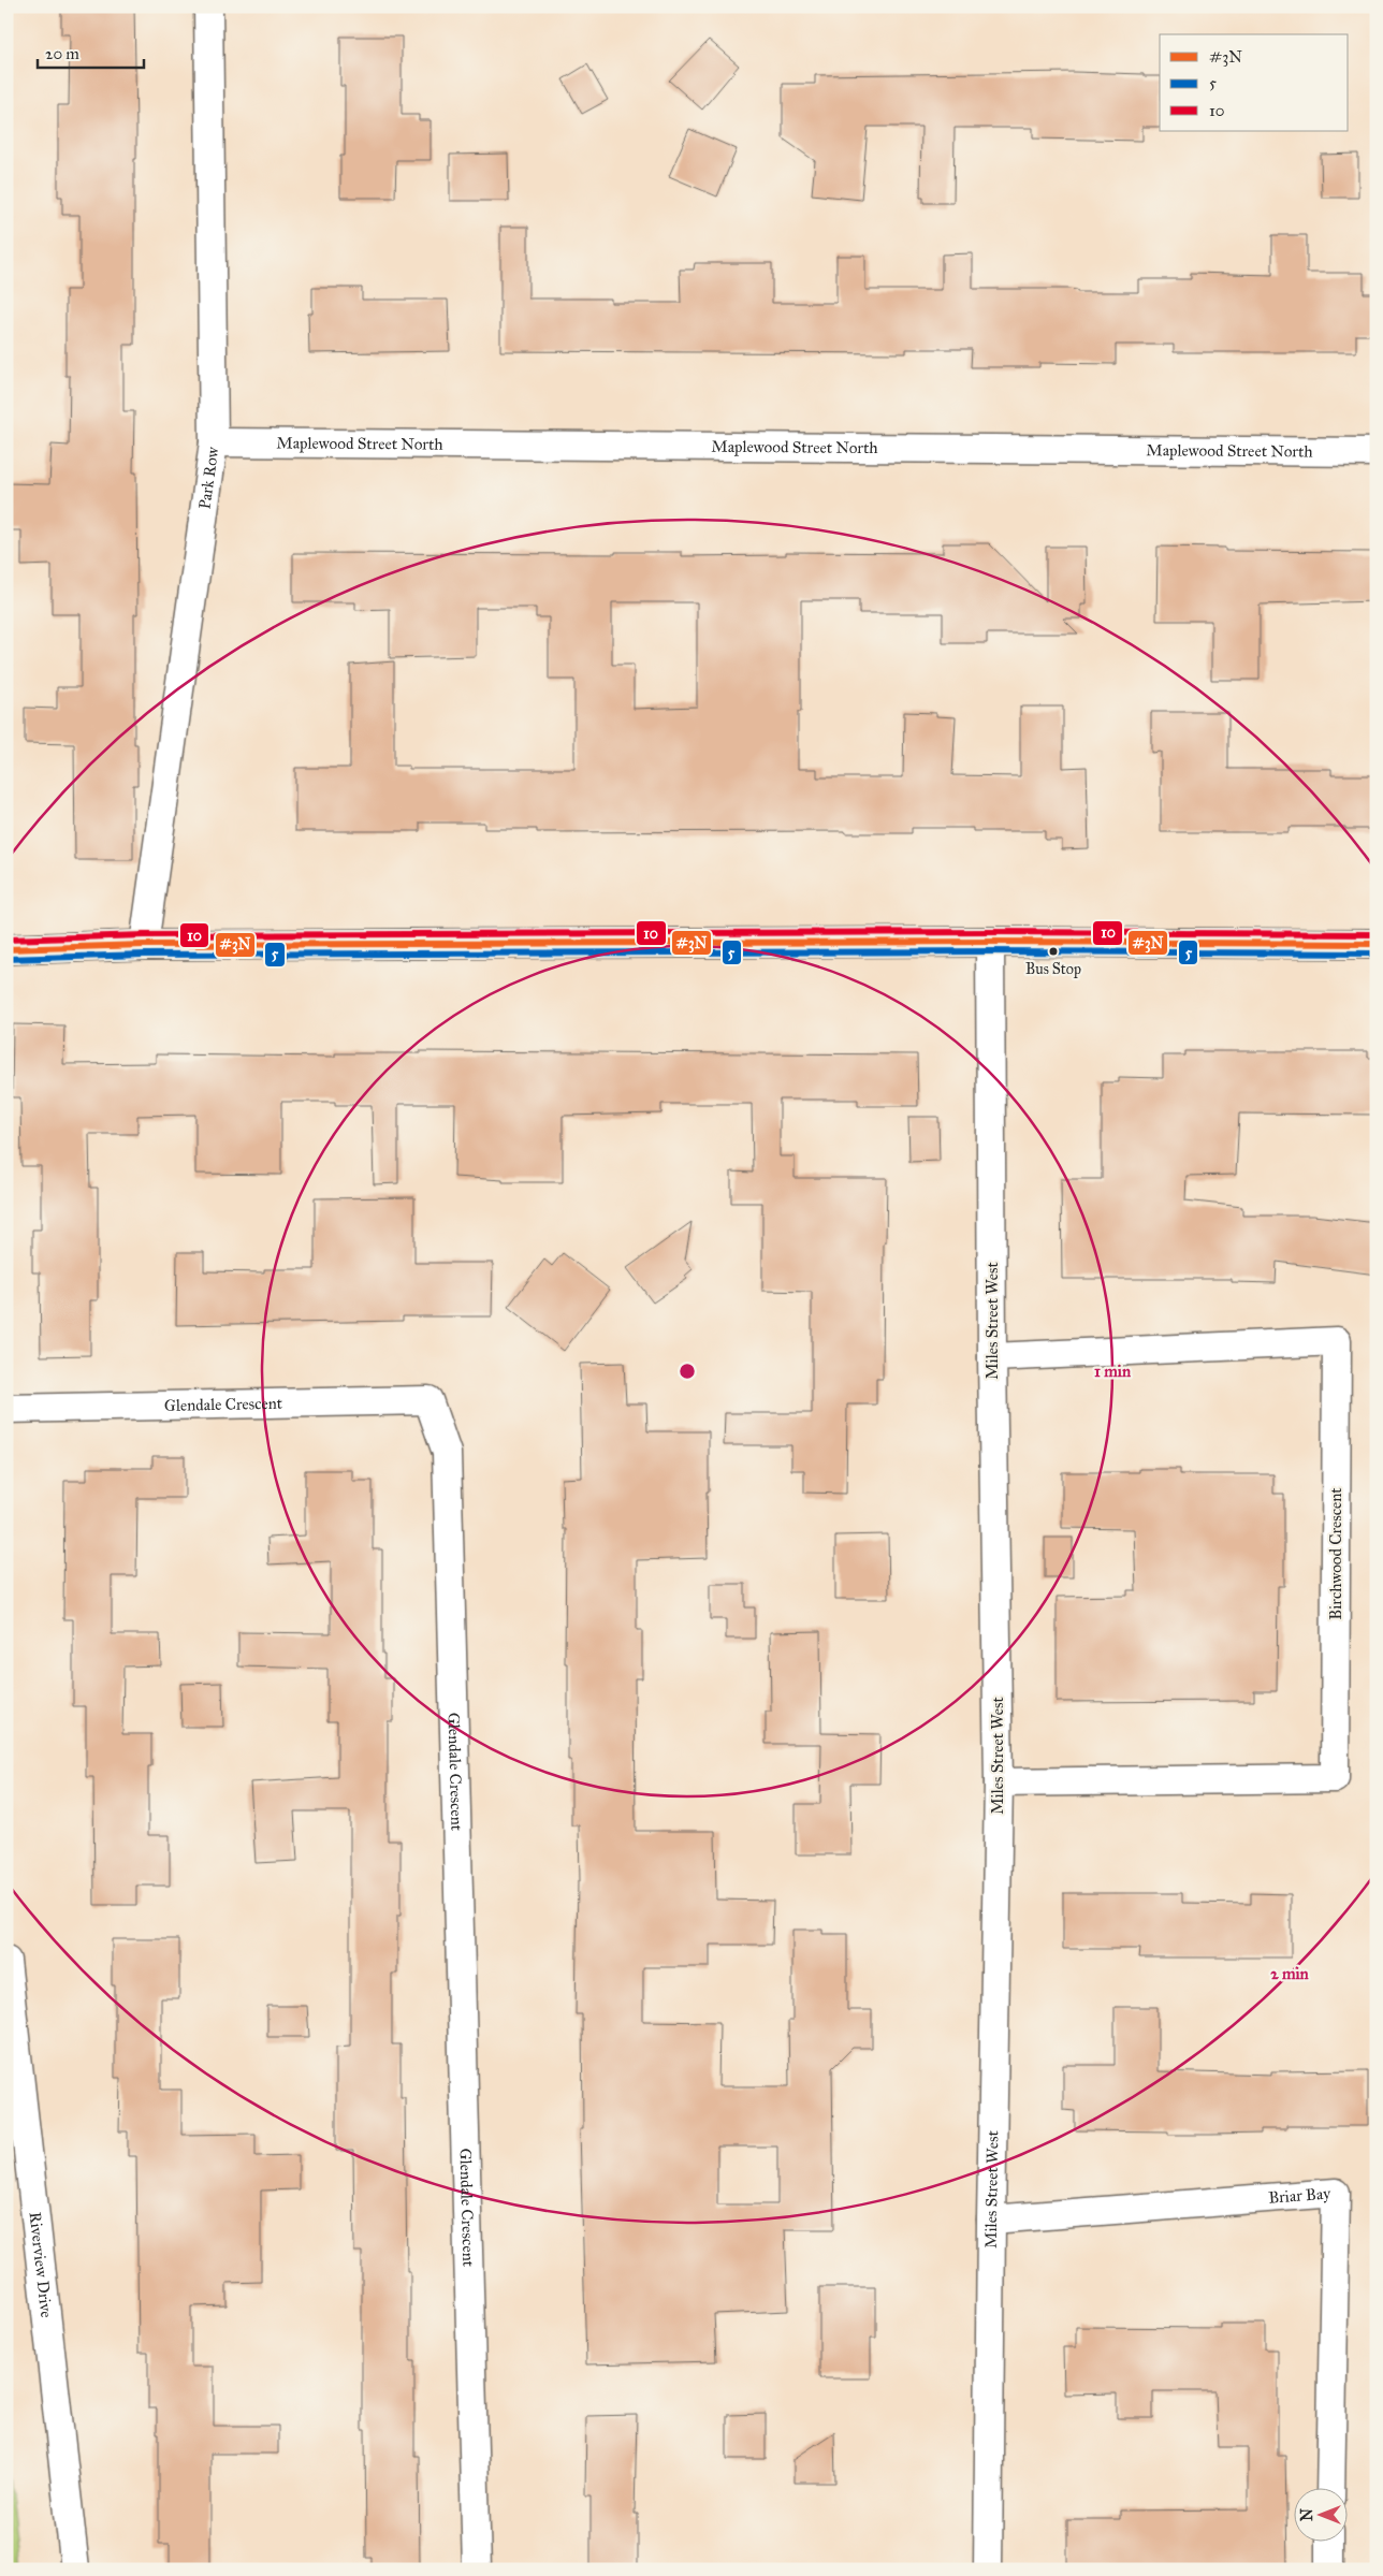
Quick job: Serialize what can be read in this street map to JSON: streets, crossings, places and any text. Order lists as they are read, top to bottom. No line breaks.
{"streets":{"street":["Maplewood Street North","Park Row","Miles Street West","Glendale Crescent","Birchwood Crescent","Briar Bay","Riverview Drive"]},"crossings":[["Maplewood Street North","Park Row"],["Miles Street West","Birchwood Crescent"],["Miles Street West","Briar Bay"]],"places":["Bus Stop"],"lines":["transit line 10","transit line #3N","transit line 5"],"legend":["#3N","5","10"],"scale_bar":"20 m","north":"left","rings":["1 min","2 min"]}
